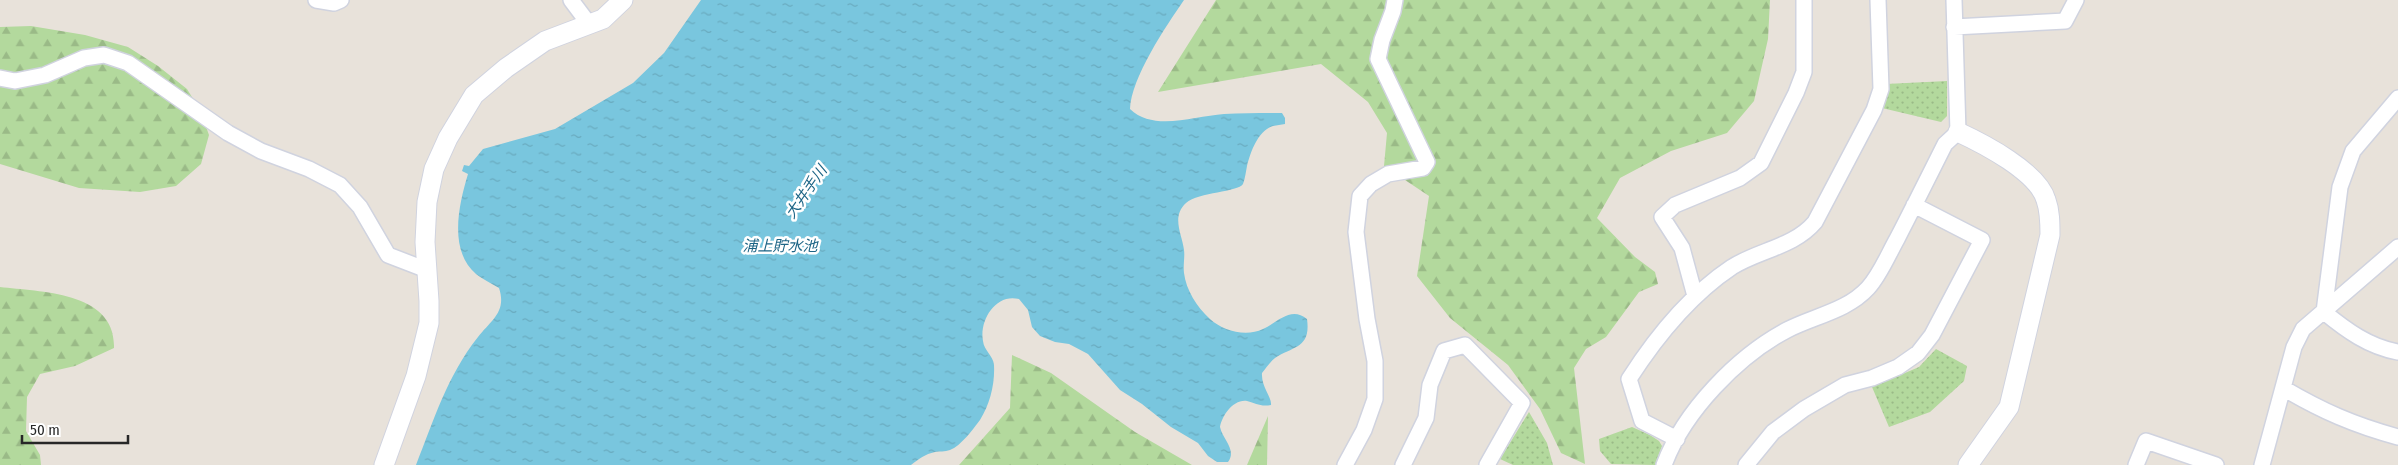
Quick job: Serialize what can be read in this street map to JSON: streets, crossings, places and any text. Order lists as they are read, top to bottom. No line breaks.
{"water":["大井手川","浦上貯水池"],"scale_bar":"50 m"}
